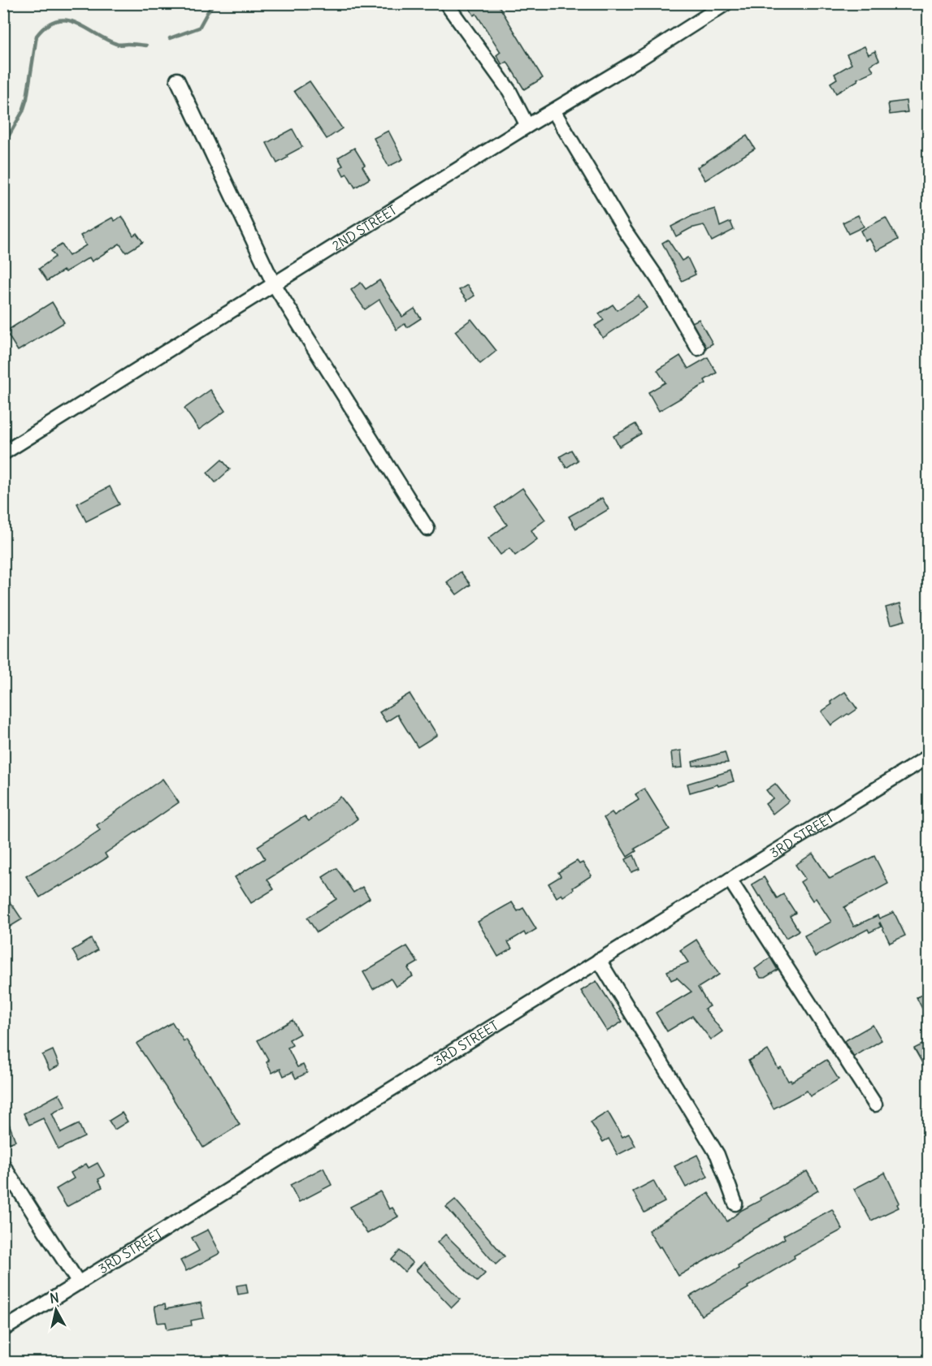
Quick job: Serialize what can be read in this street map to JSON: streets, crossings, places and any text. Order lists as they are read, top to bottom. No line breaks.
{"streets":{"street":["2ND STREET","3RD STREET"]},"north":"top"}
